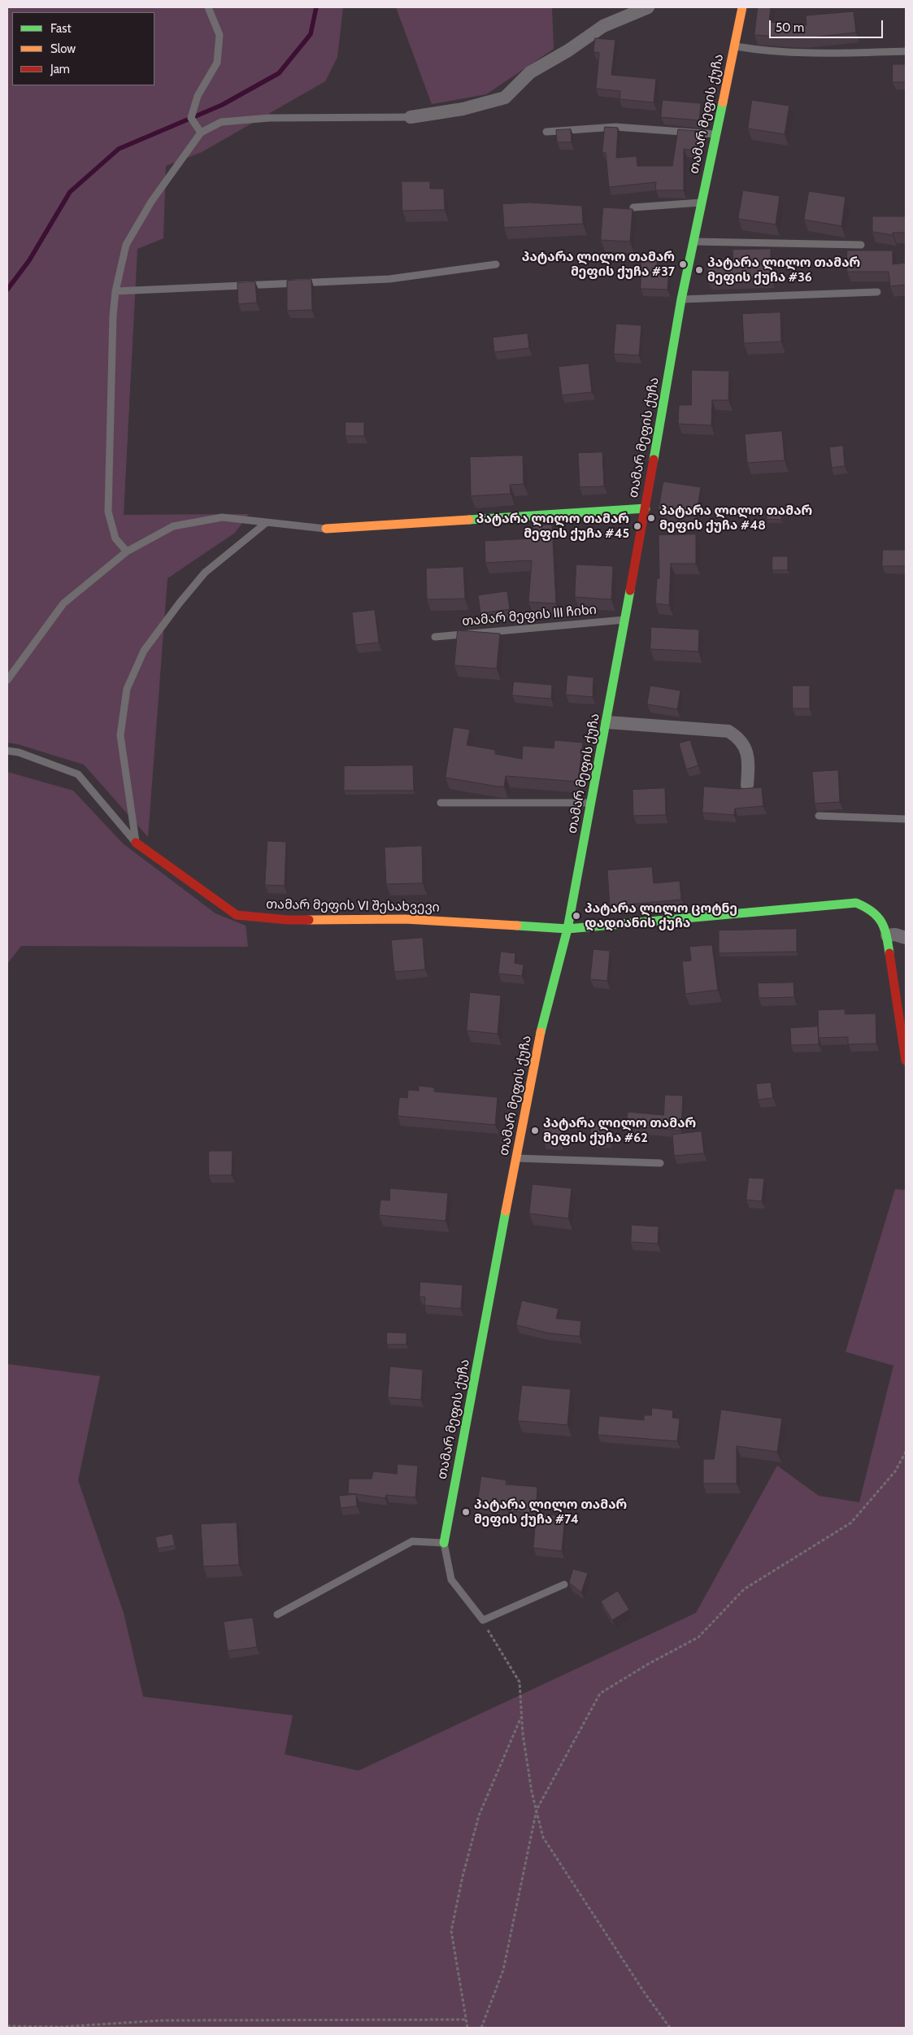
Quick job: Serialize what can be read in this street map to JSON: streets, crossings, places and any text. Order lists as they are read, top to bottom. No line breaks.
{"streets":{"street":["თამარ მეფის ქუჩა","თამარ მეფის VI შესახვევი"],"lane":["თამარ მეფის III ჩიხი"]},"crossings":[["თამარ მეფის ქუჩა","თამარ მეფის III ჩიხი"],["თამარ მეფის ქუჩა","თამარ მეფის VI შესახვევი"]],"places":["პატარა ლილო თამარ მეფის ქუჩა #37","პატარა ლილო თამარ მეფის ქუჩა #36","პატარა ლილო თამარ მეფის ქუჩა #48","პატარა ლილო თამარ მეფის ქუჩა #45","პატარა ლილო ცოტნე დადიანის ქუჩა","პატარა ლილო თამარ მეფის ქუჩა #62","პატარა ლილო თამარ მეფის ქუჩა #74"],"legend":["Fast","Slow","Jam"],"scale_bar":"50 m"}
